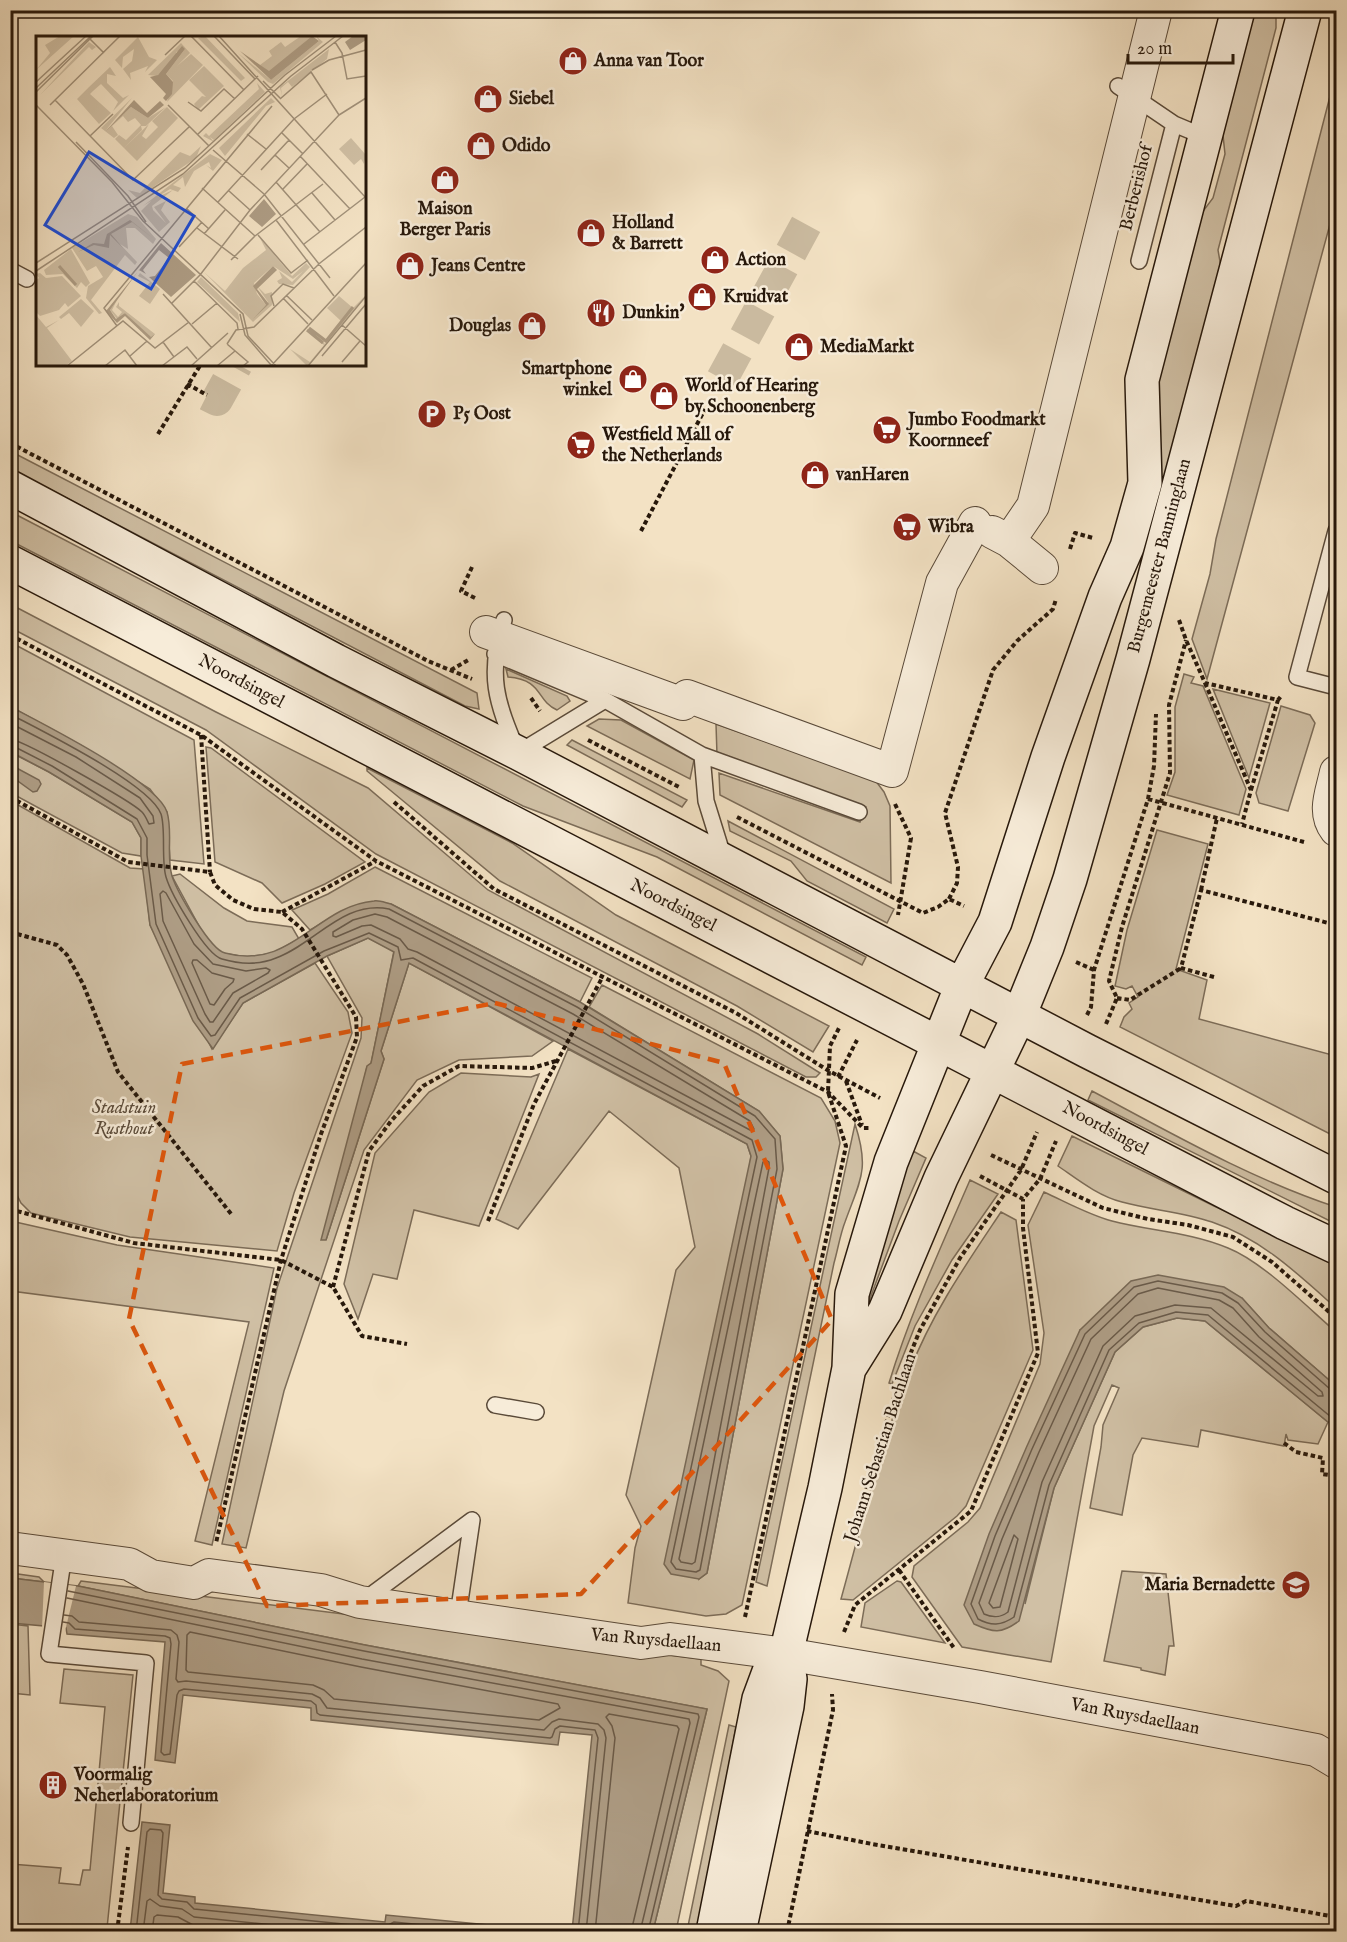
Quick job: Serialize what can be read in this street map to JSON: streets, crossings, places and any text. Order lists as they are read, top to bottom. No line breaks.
{"streets":{"street":["Burgemeester Banninglaan","Noordsingel","Johann Sebastian Bachlaan","Van Ruysdaellaan"],"lane":["Berberishof"]},"crossings":[["Burgemeester Banninglaan","Noordsingel"],["Burgemeester Banninglaan","Johann Sebastian Bachlaan"],["Noordsingel","Johann Sebastian Bachlaan"],["Johann Sebastian Bachlaan","Van Ruysdaellaan"]],"parks":["Stadstuin Rusthout"],"places":{"shop":["Anna van Toor","Siebel","Odido","Maison Berger Paris","Holland & Barrett","Action","Jeans Centre","Kruidvat","Douglas","MediaMarkt","Smartphone winkel","World of Hearing by Schoonenberg","vanHaren"],"restaurant":["Dunkin'"],"parking":["P5 Oost"],"supermarket":["Jumbo Foodmarkt Koornneef","Westfield Mall of the Netherlands","Wibra"],"school or university":["Maria Bernadette"],"building":["Voormalig Neherlaboratorium"]},"scale_bar":"20 m"}
